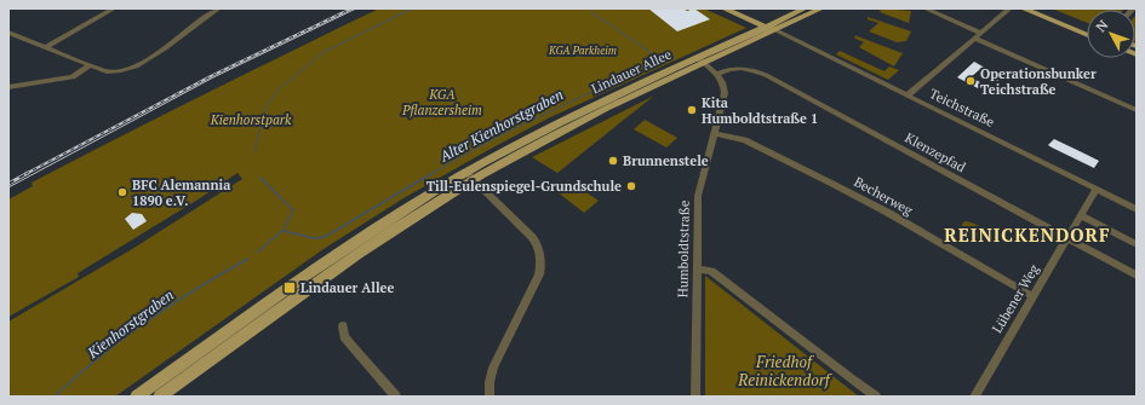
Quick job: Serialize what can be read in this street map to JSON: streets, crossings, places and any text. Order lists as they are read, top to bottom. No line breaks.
{"streets":{"main road":["Lindauer Allee"],"street":["Teichstraße","Klenzepfad","Becherweg","Humboldtstraße","Lübener Weg"]},"crossings":[["Lindauer Allee","Teichstraße"],["Teichstraße","Lübener Weg"],["Klenzepfad","Humboldtstraße"],["Klenzepfad","Lübener Weg"],["Becherweg","Humboldtstraße"],["Becherweg","Lübener Weg"]],"districts":["REINICKENDORF"],"water":["Alter Kienhorstgraben","Kienhorstgraben"],"parks":["KGA Parkheim","KGA Pflanzersheim","Kienhorstpark","Friedhof Reinickendorf"],"places":{"other":["Operationsbunker Teichstraße","Kita Humboldtstraße 1","Brunnenstele","Till-Eulenspiegel-Grundschule","BFC Alemannia 1890 e.V."],"transit":["Lindauer Allee"]},"north":"top left"}
